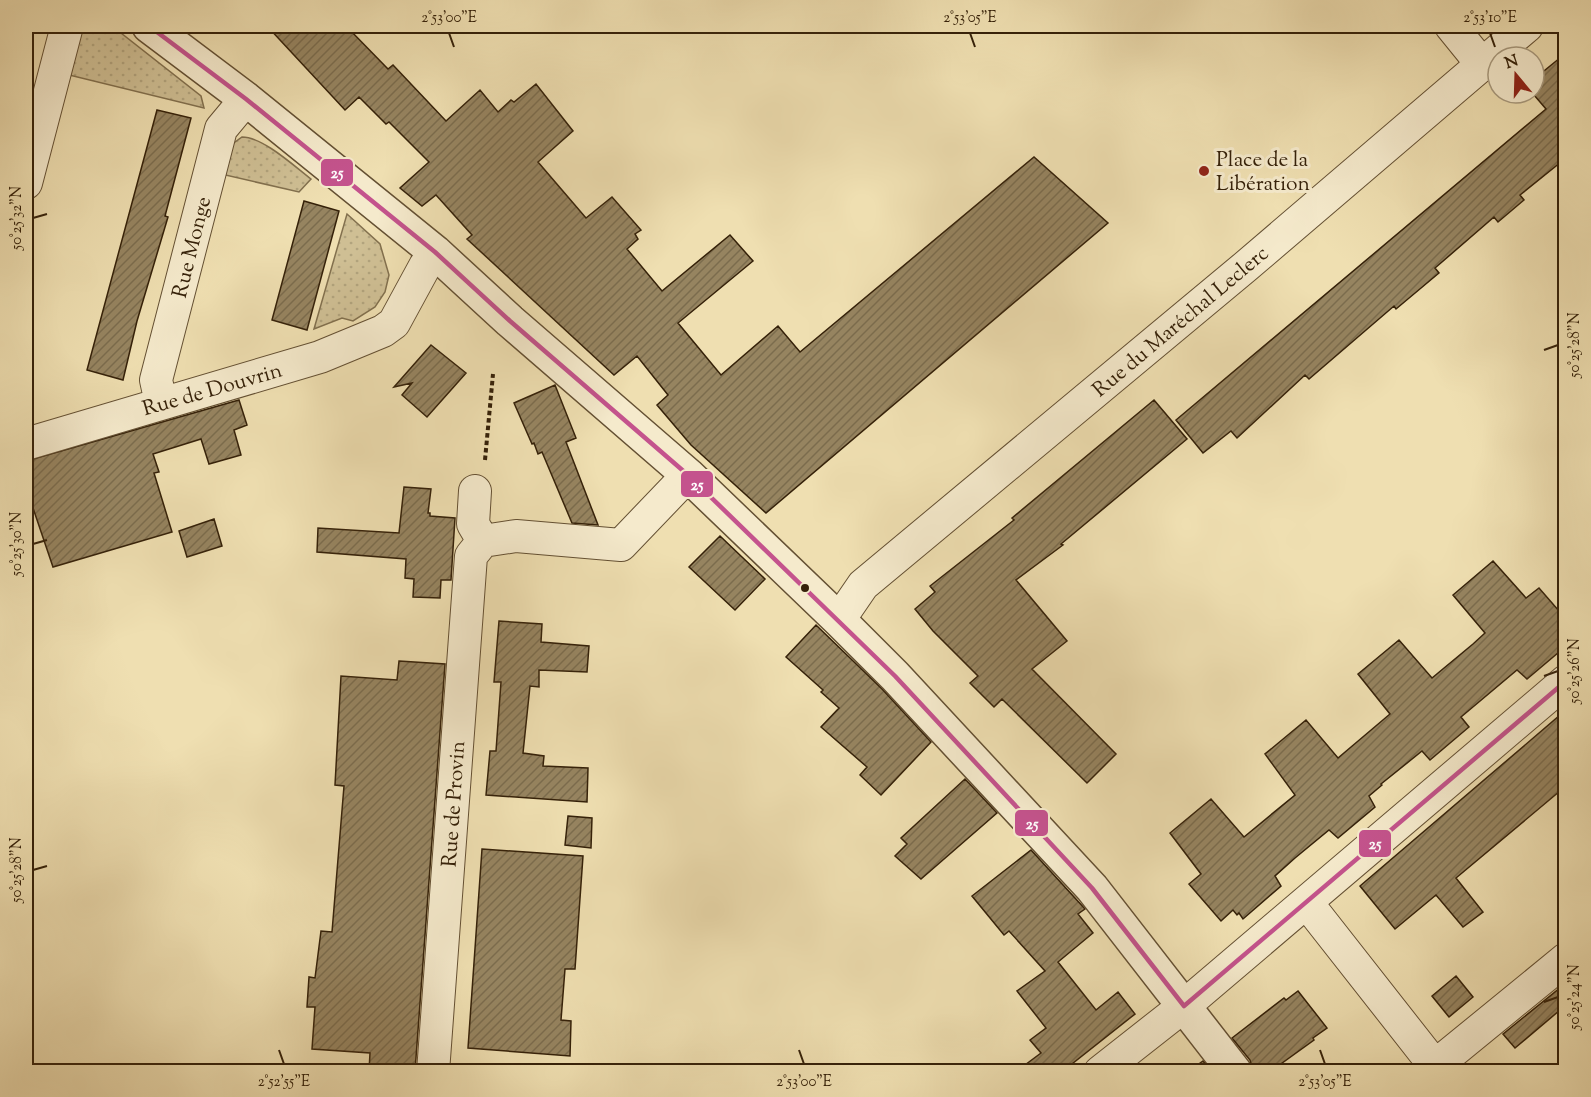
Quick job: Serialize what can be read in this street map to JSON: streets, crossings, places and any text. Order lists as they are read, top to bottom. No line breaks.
{"streets":{"street":["Rue Monge","Rue du Maréchal Leclerc","Rue de Douvrin","Rue de Provin"]},"crossings":[["Rue Monge","Rue de Douvrin"]],"places":["Place de la Libération"],"lines":["transit line 25"],"north":"top","coordinates":["2°53'00\"E","2°53'05\"E","2°53'10\"E","50°25'32\"N","50°25'28\"N","50°25'30\"N","50°25'26\"N","50°25'24\"N","2°52'55\"E"]}
